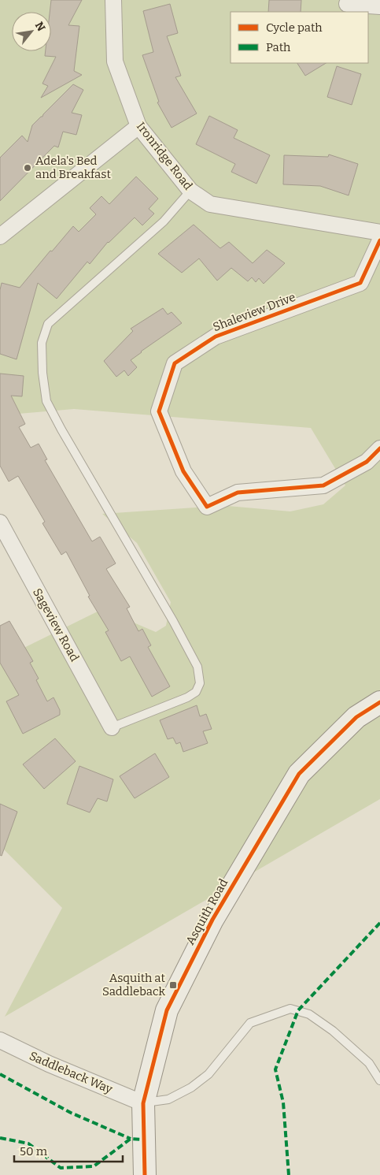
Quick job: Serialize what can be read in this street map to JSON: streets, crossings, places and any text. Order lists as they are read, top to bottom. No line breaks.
{"streets":{"street":["Ironridge Road","Shaleview Drive","Sageview Road","Asquith Road","Saddleback Way"]},"crossings":[["Asquith Road","Saddleback Way"]],"places":{"other":["Adela's Bed and Breakfast"],"transit":["Asquith at Saddleback"]},"legend":["Cycle path","Path"],"scale_bar":"50 m","north":"top right"}
